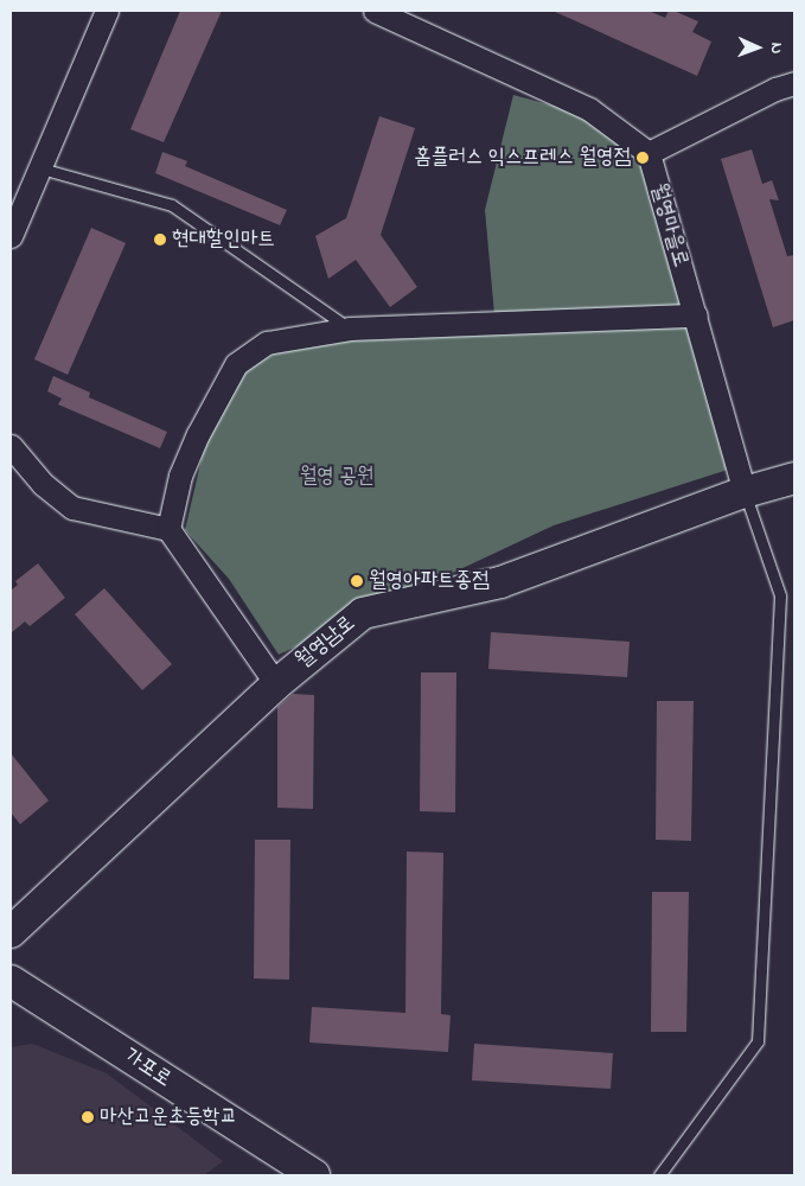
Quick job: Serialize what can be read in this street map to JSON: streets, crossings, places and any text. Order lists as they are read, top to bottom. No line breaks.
{"streets":{"main road":["월영남로","가포로"],"street":["월영마을로"]},"crossings":[["월영마을로","월영남로"]],"parks":["월영 공원"],"places":["홈플러스 익스프레스 월영점","현대할인마트","월영아파트종점","마산고운초등학교"],"north":"right"}
